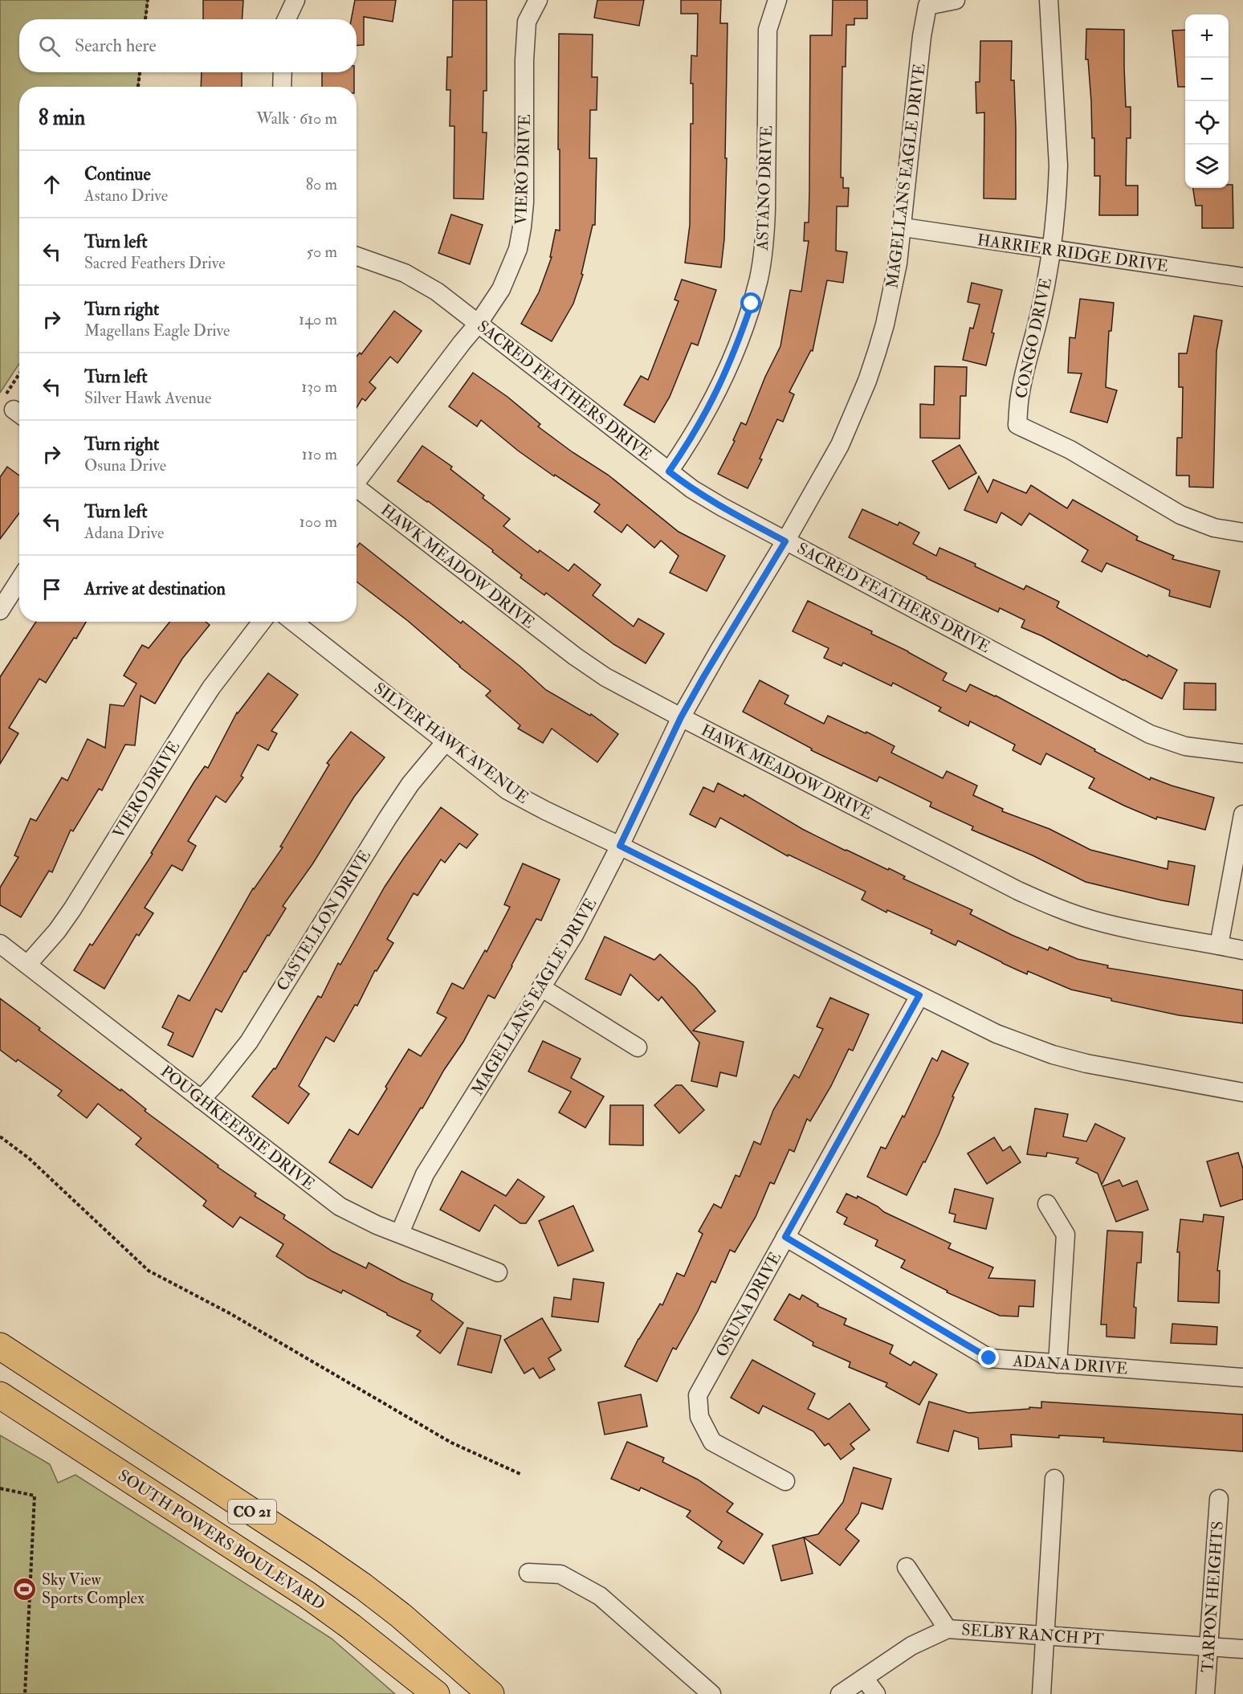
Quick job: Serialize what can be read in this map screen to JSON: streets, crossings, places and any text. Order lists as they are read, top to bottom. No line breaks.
{"streets":{"highway":["CO 21","SOUTH POWERS BOULEVARD"],"street":["VIERO DRIVE","MAGELLANS EAGLE DRIVE","ASTANO DRIVE","HARRIER RIDGE DRIVE","CONGO DRIVE","SACRED FEATHERS DRIVE","HAWK MEADOW DRIVE","SILVER HAWK AVENUE","CASTELLON DRIVE","POUGHKEEPSIE DRIVE","OSUNA DRIVE","ADANA DRIVE","TARPON HEIGHTS","SELBY RANCH PT"]},"crossings":[["VIERO DRIVE","SACRED FEATHERS DRIVE"],["VIERO DRIVE","POUGHKEEPSIE DRIVE"],["MAGELLANS EAGLE DRIVE","HARRIER RIDGE DRIVE"],["MAGELLANS EAGLE DRIVE","SACRED FEATHERS DRIVE"],["MAGELLANS EAGLE DRIVE","HAWK MEADOW DRIVE"],["MAGELLANS EAGLE DRIVE","SILVER HAWK AVENUE"],["MAGELLANS EAGLE DRIVE","POUGHKEEPSIE DRIVE"],["ASTANO DRIVE","SACRED FEATHERS DRIVE"],["HARRIER RIDGE DRIVE","CONGO DRIVE"],["SILVER HAWK AVENUE","CASTELLON DRIVE"],["SILVER HAWK AVENUE","OSUNA DRIVE"],["CASTELLON DRIVE","POUGHKEEPSIE DRIVE"],["OSUNA DRIVE","ADANA DRIVE"],["TARPON HEIGHTS","SELBY RANCH PT"]],"places":{"sports":["Sky View Sports Complex"]},"page":{"map_buttons":["+","−"],"search":"Search here","heading":["8 min","Walk · 610 m"],"list":[["Continue","Astano Drive","80 m"],["Turn left","Sacred Feathers Drive","50 m"],["Turn right","Magellans Eagle Drive","140 m"],["Turn left","Silver Hawk Avenue","130 m"],["Turn right","Osuna Drive","110 m"],["Turn left","Adana Drive","100 m"],"Arrive at destination"]}}
